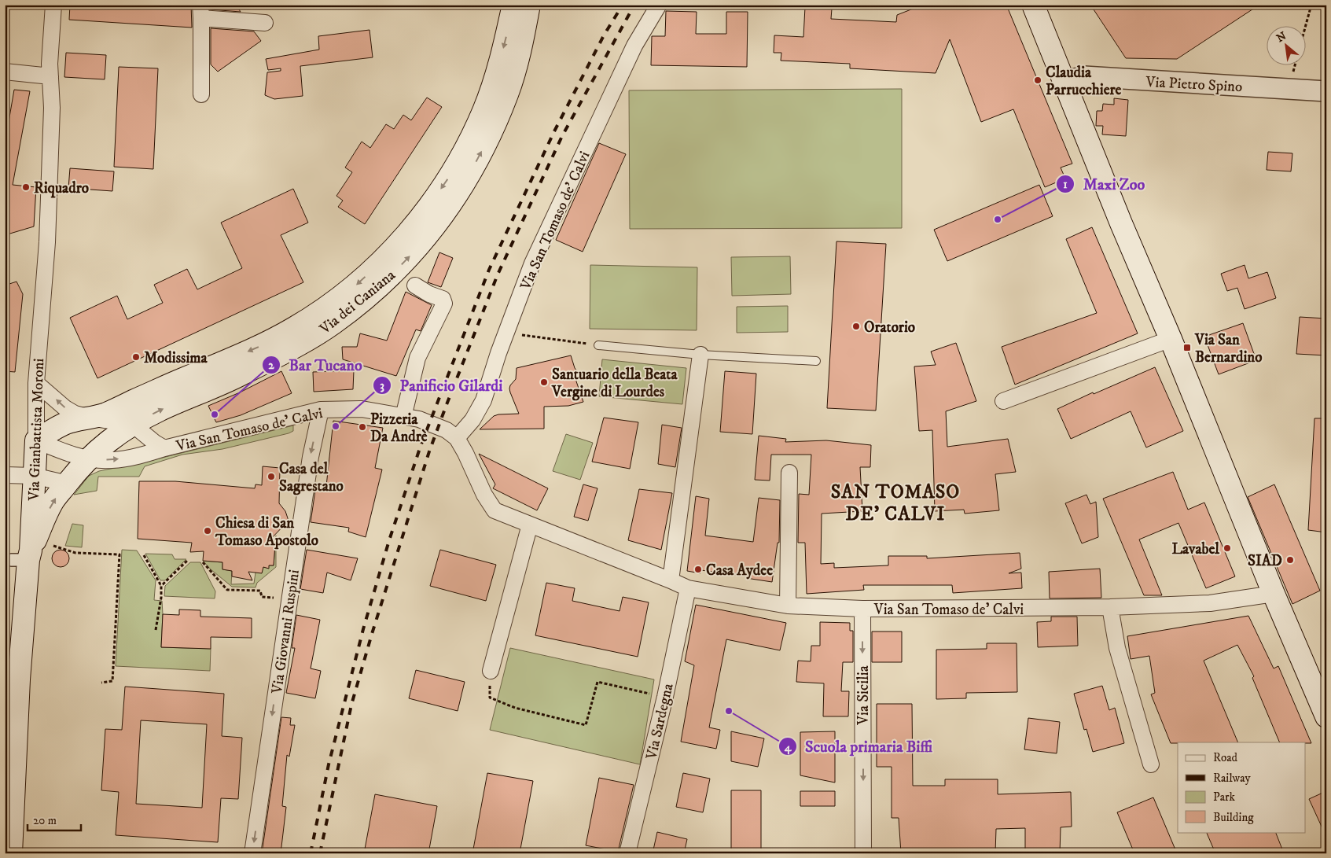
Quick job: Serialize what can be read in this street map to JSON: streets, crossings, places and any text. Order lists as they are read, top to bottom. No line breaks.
{"streets":{"main road":["Via dei Caniana","Via Gianbattista Moroni"],"street":["Via Pietro Spino","Via San Tomaso de' Calvi","Via Giovanni Ruspini","Via Sicilia","Via Sardegna"]},"crossings":[["Via San Tomaso de' Calvi","Via dei Caniana"],["Via San Tomaso de' Calvi","Via Gianbattista Moroni"],["Via San Tomaso de' Calvi","Via Giovanni Ruspini"],["Via San Tomaso de' Calvi","Via Sicilia"],["Via San Tomaso de' Calvi","Via Sardegna"],["Via dei Caniana","Via Gianbattista Moroni"]],"one_way":["Via Giovanni Ruspini","Via Sicilia"],"districts":["SAN TOMASO DE' CALVI"],"places":{"other":["Claudia Parrucchiere","Riquadro","Maxi Zoo","Oratorio","Modissima","Santuario della Beata Vergine di Lourdes","Bar Tucano","Panificio Gilardi","Pizzeria Da Andrè","Casa del Sagrestano","Chiesa di San Tomaso Apostolo","Lavabel","SIAD","Casa Aydee","Scuola primaria Biffi"],"transit":["Via San Bernardino"]},"legend":["Road","Railway","Park","Building"],"scale_bar":"20 m","north":"top left"}
